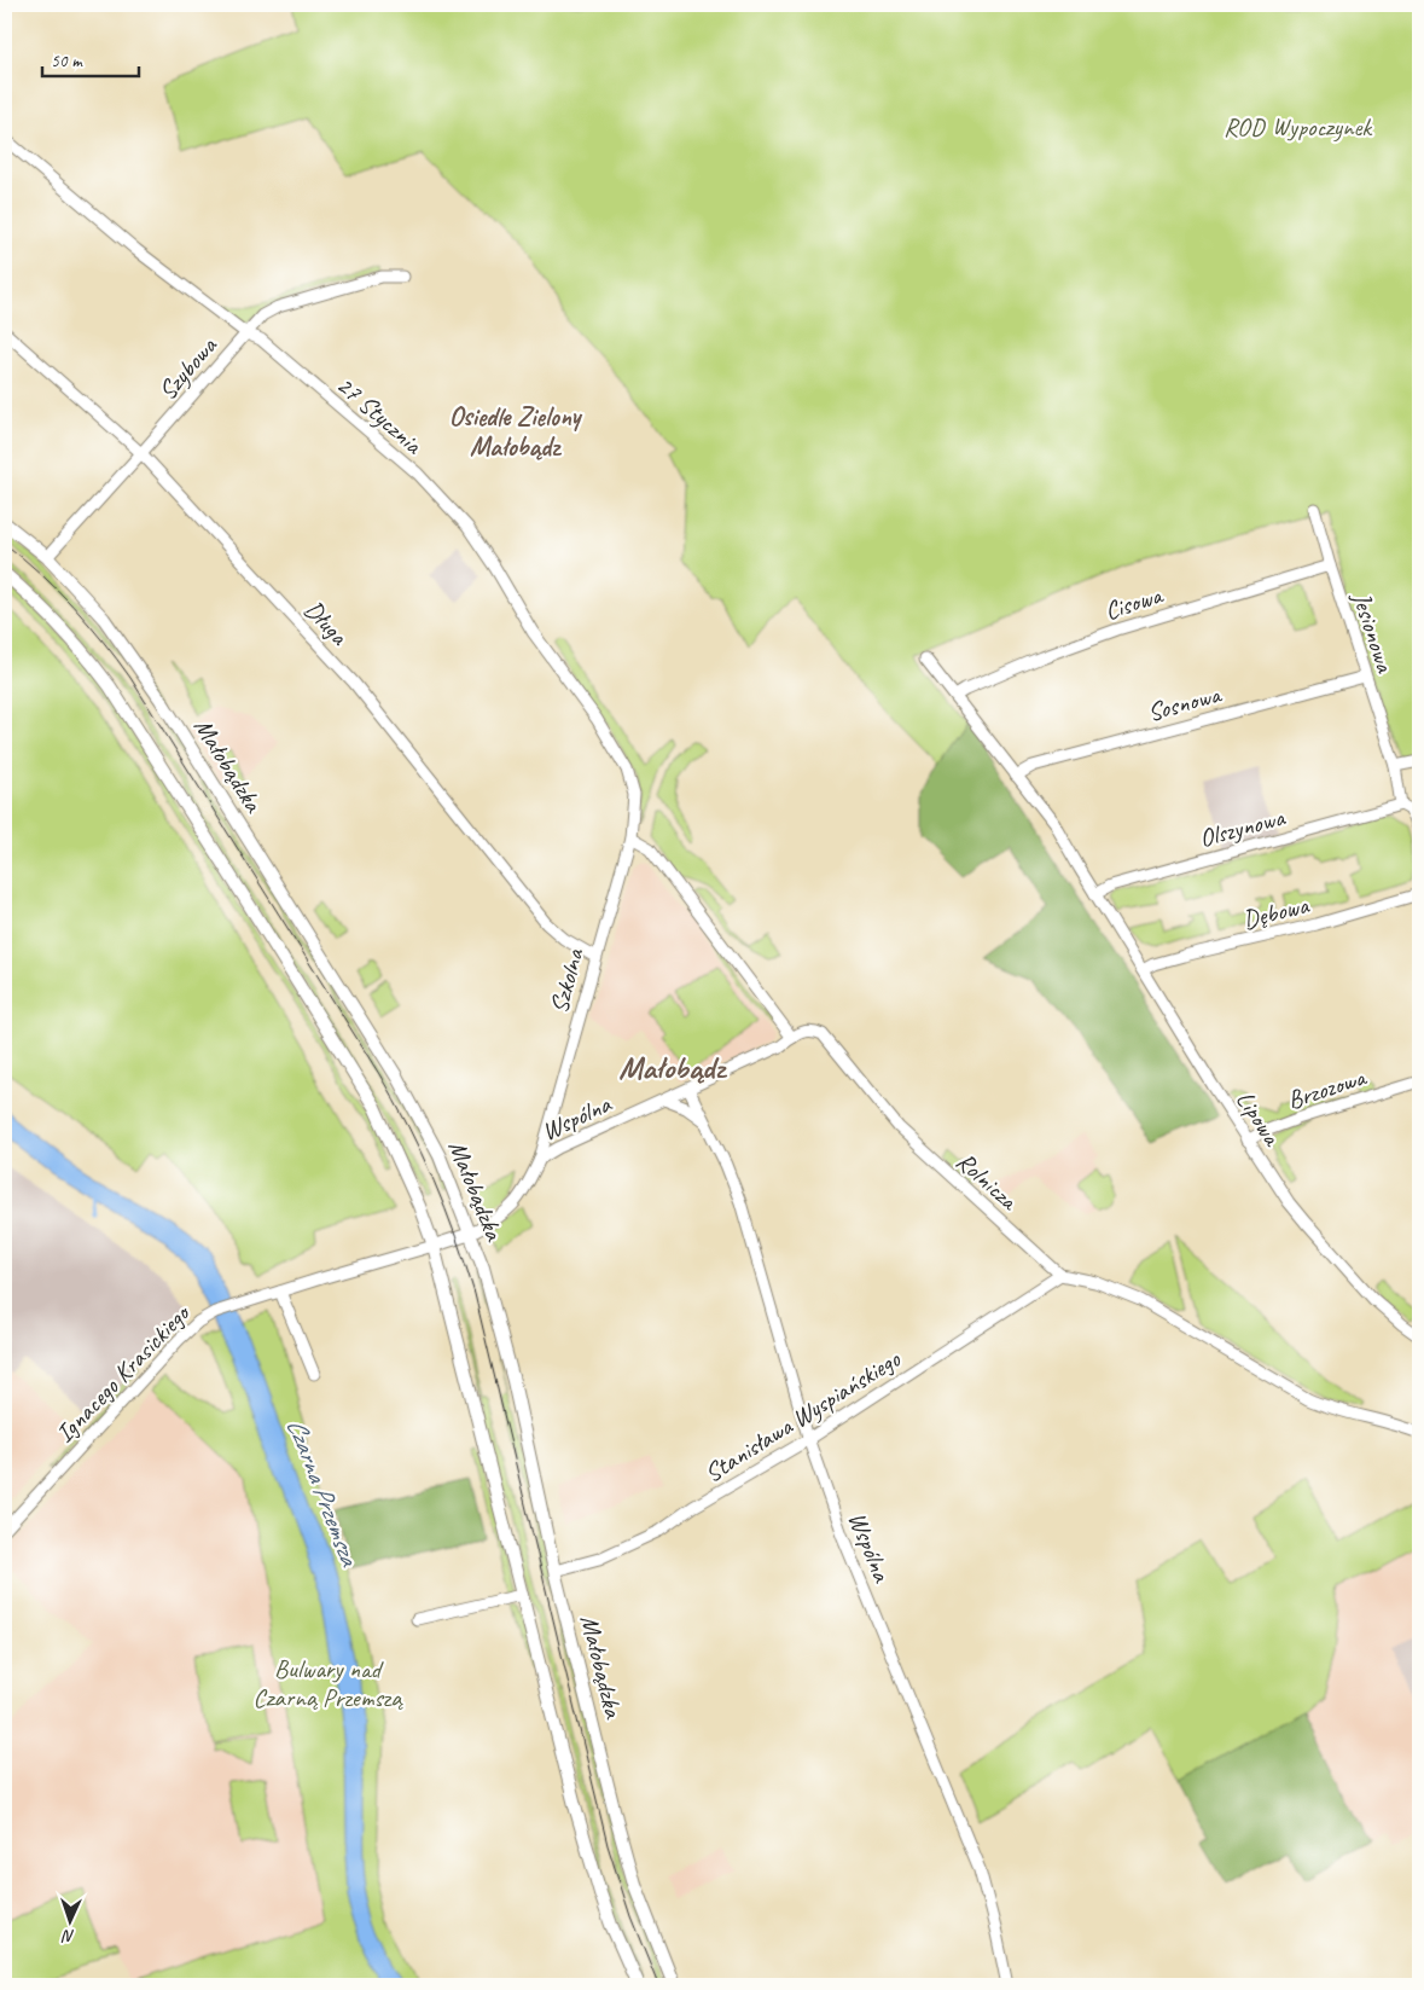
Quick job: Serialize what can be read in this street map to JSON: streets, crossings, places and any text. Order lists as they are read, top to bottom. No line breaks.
{"streets":{"street":["Szybowa","27 Stycznia","Cisowa","Długa","Jesionowa","Sosnowa","Małobądzka","Olszynowa","Dębowa","Szkolna","Brzozowa","Wspólna","Lipowa","Rolnicza","Ignacego Krasickiego","Stanisława Wyspiańskiego"]},"crossings":[["Szybowa","27 Stycznia"],["Szybowa","Długa"],["Szybowa","Małobądzka"],["27 Stycznia","Szkolna"],["Cisowa","Jesionowa"],["Cisowa","Lipowa"],["Długa","Szkolna"],["Jesionowa","Sosnowa"],["Jesionowa","Olszynowa"],["Sosnowa","Lipowa"],["Małobądzka","Szkolna"],["Małobądzka","Stanisława Wyspiańskiego"],["Olszynowa","Lipowa"],["Dębowa","Lipowa"],["Szkolna","Wspólna"],["Brzozowa","Lipowa"],["Wspólna","Rolnicza"],["Wspólna","Stanisława Wyspiańskiego"],["Rolnicza","Stanisława Wyspiańskiego"]],"districts":["Osiedle Zielony Małobądz","Małobądz"],"water":["Czarna Przemsza"],"parks":["ROD Wypoczynek","Bulwary nad Czarną Przemszą"],"scale_bar":"50 m","north":"bottom"}
